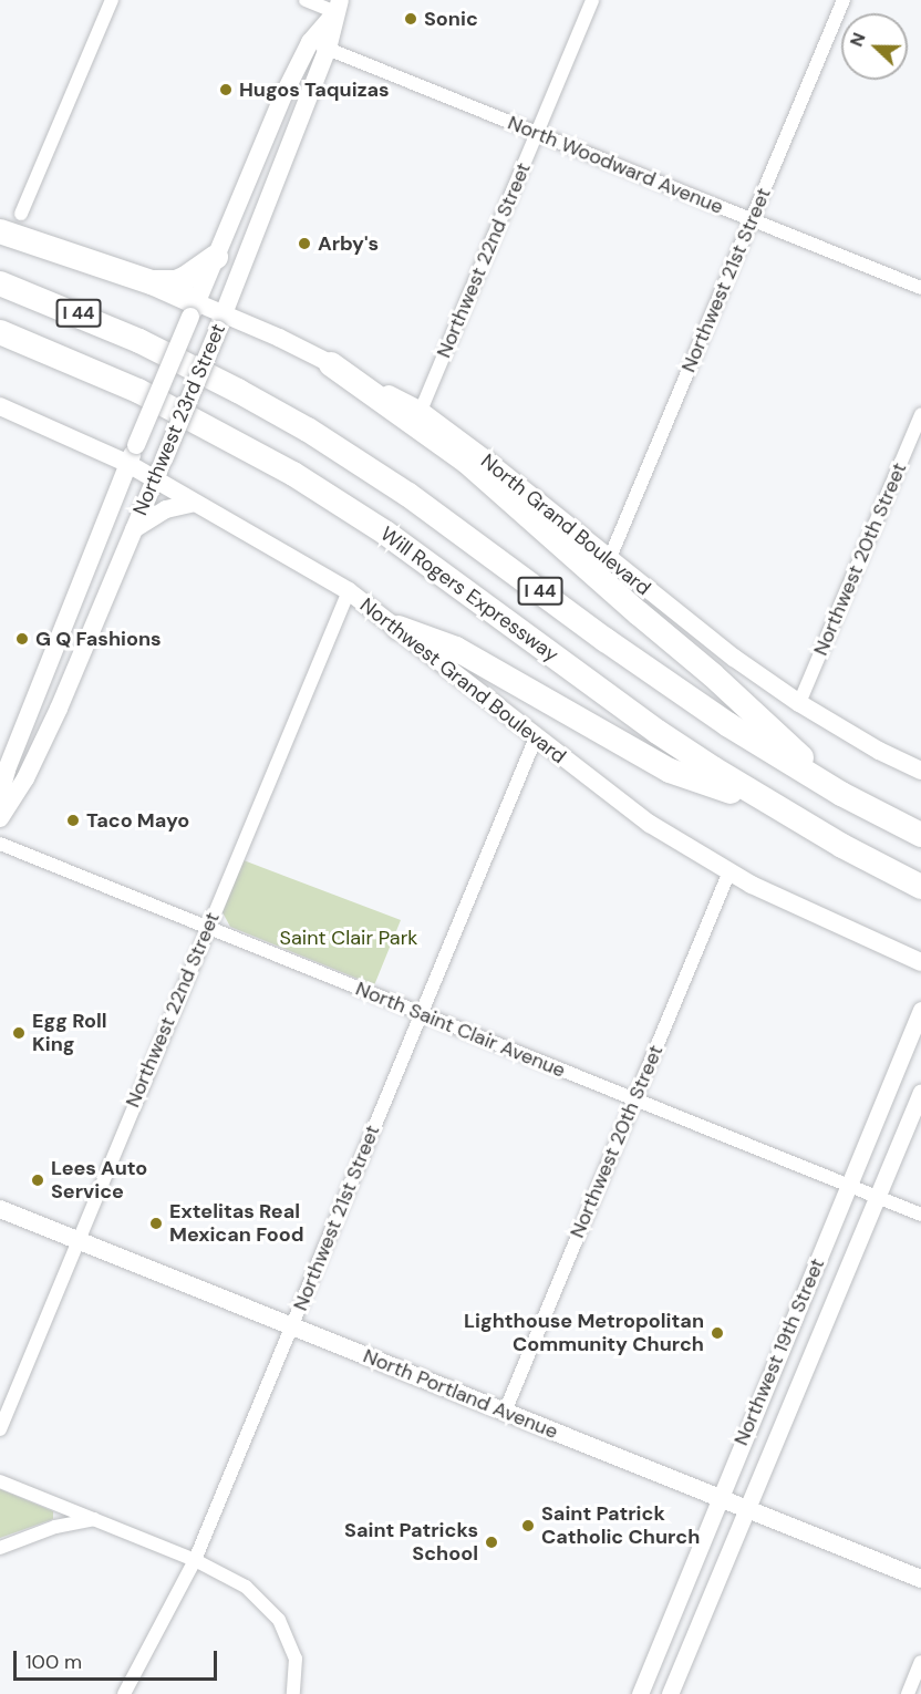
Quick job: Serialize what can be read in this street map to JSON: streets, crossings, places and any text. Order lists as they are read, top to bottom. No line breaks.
{"streets":{"highway":["I 44","Will Rogers Expressway"],"main road":["Northwest 23rd Street","North Grand Boulevard","Northwest Grand Boulevard","North Portland Avenue"],"street":["North Woodward Avenue","Northwest 22nd Street","Northwest 21st Street","Northwest 20th Street","North Saint Clair Avenue","Northwest 19th Street"]},"crossings":[["North Woodward Avenue","Northwest 22nd Street"],["North Woodward Avenue","Northwest 21st Street"],["North Woodward Avenue","Northwest 23rd Street"],["Northwest 22nd Street","North Grand Boulevard"],["Northwest 22nd Street","Northwest Grand Boulevard"],["Northwest 22nd Street","North Saint Clair Avenue"],["Northwest 22nd Street","North Portland Avenue"],["Northwest 21st Street","North Grand Boulevard"],["Northwest 21st Street","Northwest Grand Boulevard"],["Northwest 21st Street","North Saint Clair Avenue"],["Northwest 21st Street","North Portland Avenue"],["Northwest 23rd Street","North Grand Boulevard"],["Northwest 23rd Street","Northwest Grand Boulevard"],["North Grand Boulevard","Northwest 20th Street"],["Northwest 20th Street","Northwest Grand Boulevard"],["Northwest 20th Street","North Saint Clair Avenue"],["Northwest 20th Street","North Portland Avenue"],["North Saint Clair Avenue","Northwest 19th Street"],["Northwest 19th Street","North Portland Avenue"]],"parks":["Saint Clair Park"],"places":["Sonic","Hugos Taquizas","Arby's","G Q Fashions","Taco Mayo","Egg Roll King","Lees Auto Service","Extelitas Real Mexican Food","Lighthouse Metropolitan Community Church","Saint Patrick Catholic Church","Saint Patricks School"],"scale_bar":"100 m","north":"left"}
